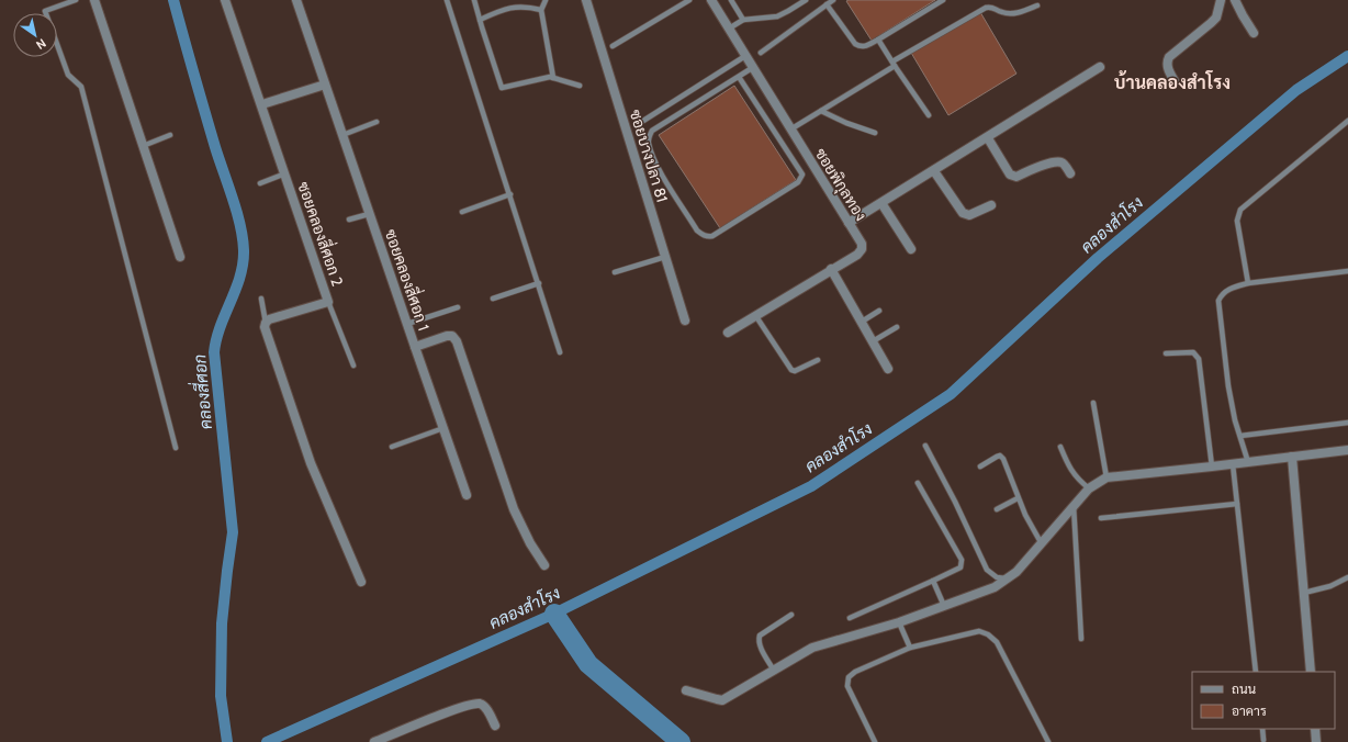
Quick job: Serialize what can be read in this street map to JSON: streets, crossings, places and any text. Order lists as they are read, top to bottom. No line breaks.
{"streets":{"street":["ซอยบางปลา 81","ซอยพิกุลทอง","ซอยคลองสี่ศอก 2","ซอยคลองสี่ศอก 1"]},"districts":["บ้านคลองสำโรง"],"water":["คลองสำโรง","คลองสี่ศอก"],"legend":["ถนน","อาคาร"],"north":"bottom right"}
